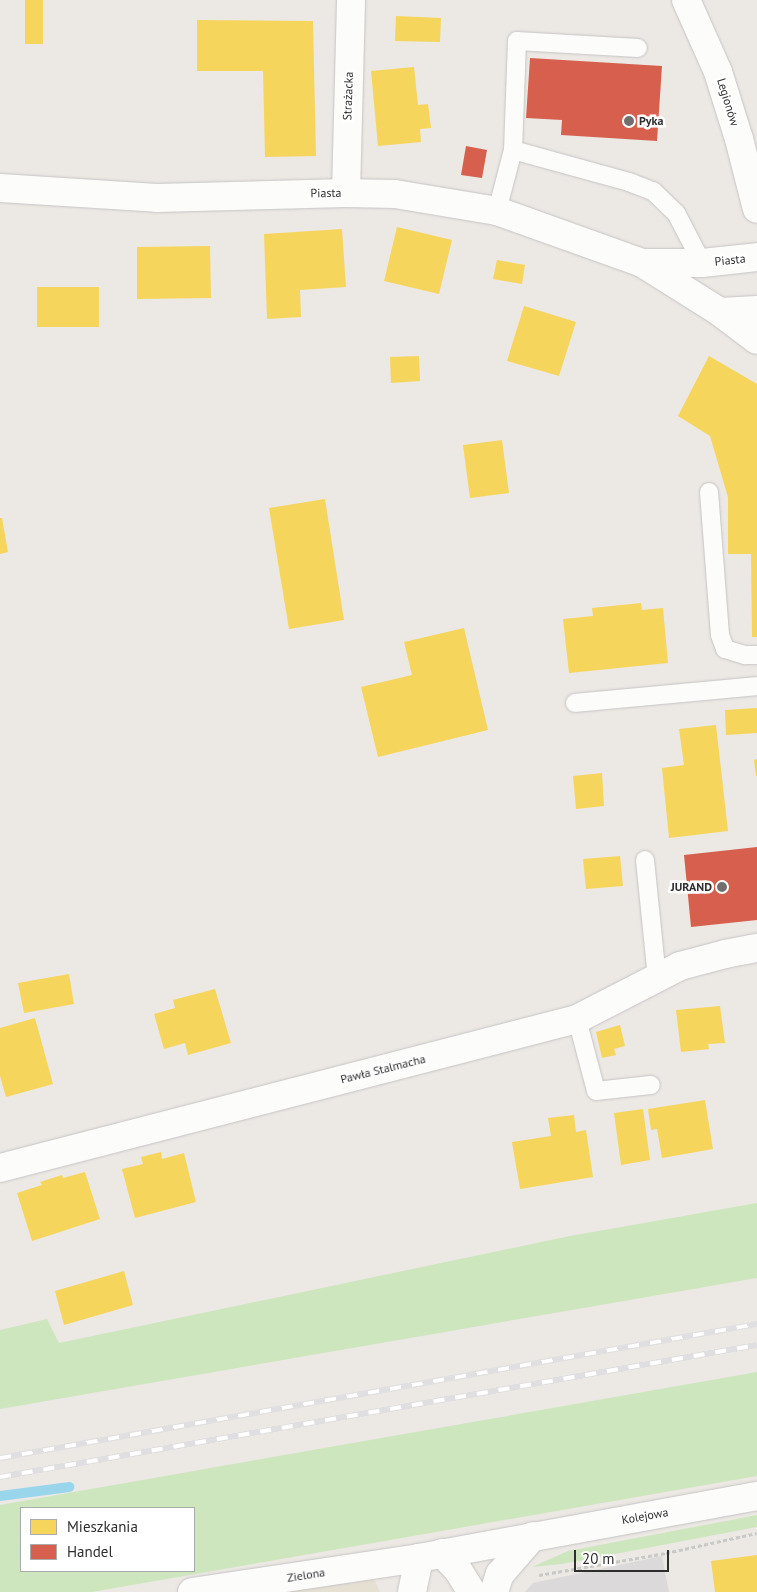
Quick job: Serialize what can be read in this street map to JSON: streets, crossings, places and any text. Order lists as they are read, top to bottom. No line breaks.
{"streets":{"street":["Strażacka","Legionów","Piasta","Pawła Stalmacha","Kolejowa","Zielona"]},"crossings":[["Strażacka","Piasta"],["Kolejowa","Zielona"]],"places":["Pyka","JURAND"],"legend":["Mieszkania","Handel"],"scale_bar":"20 m"}
